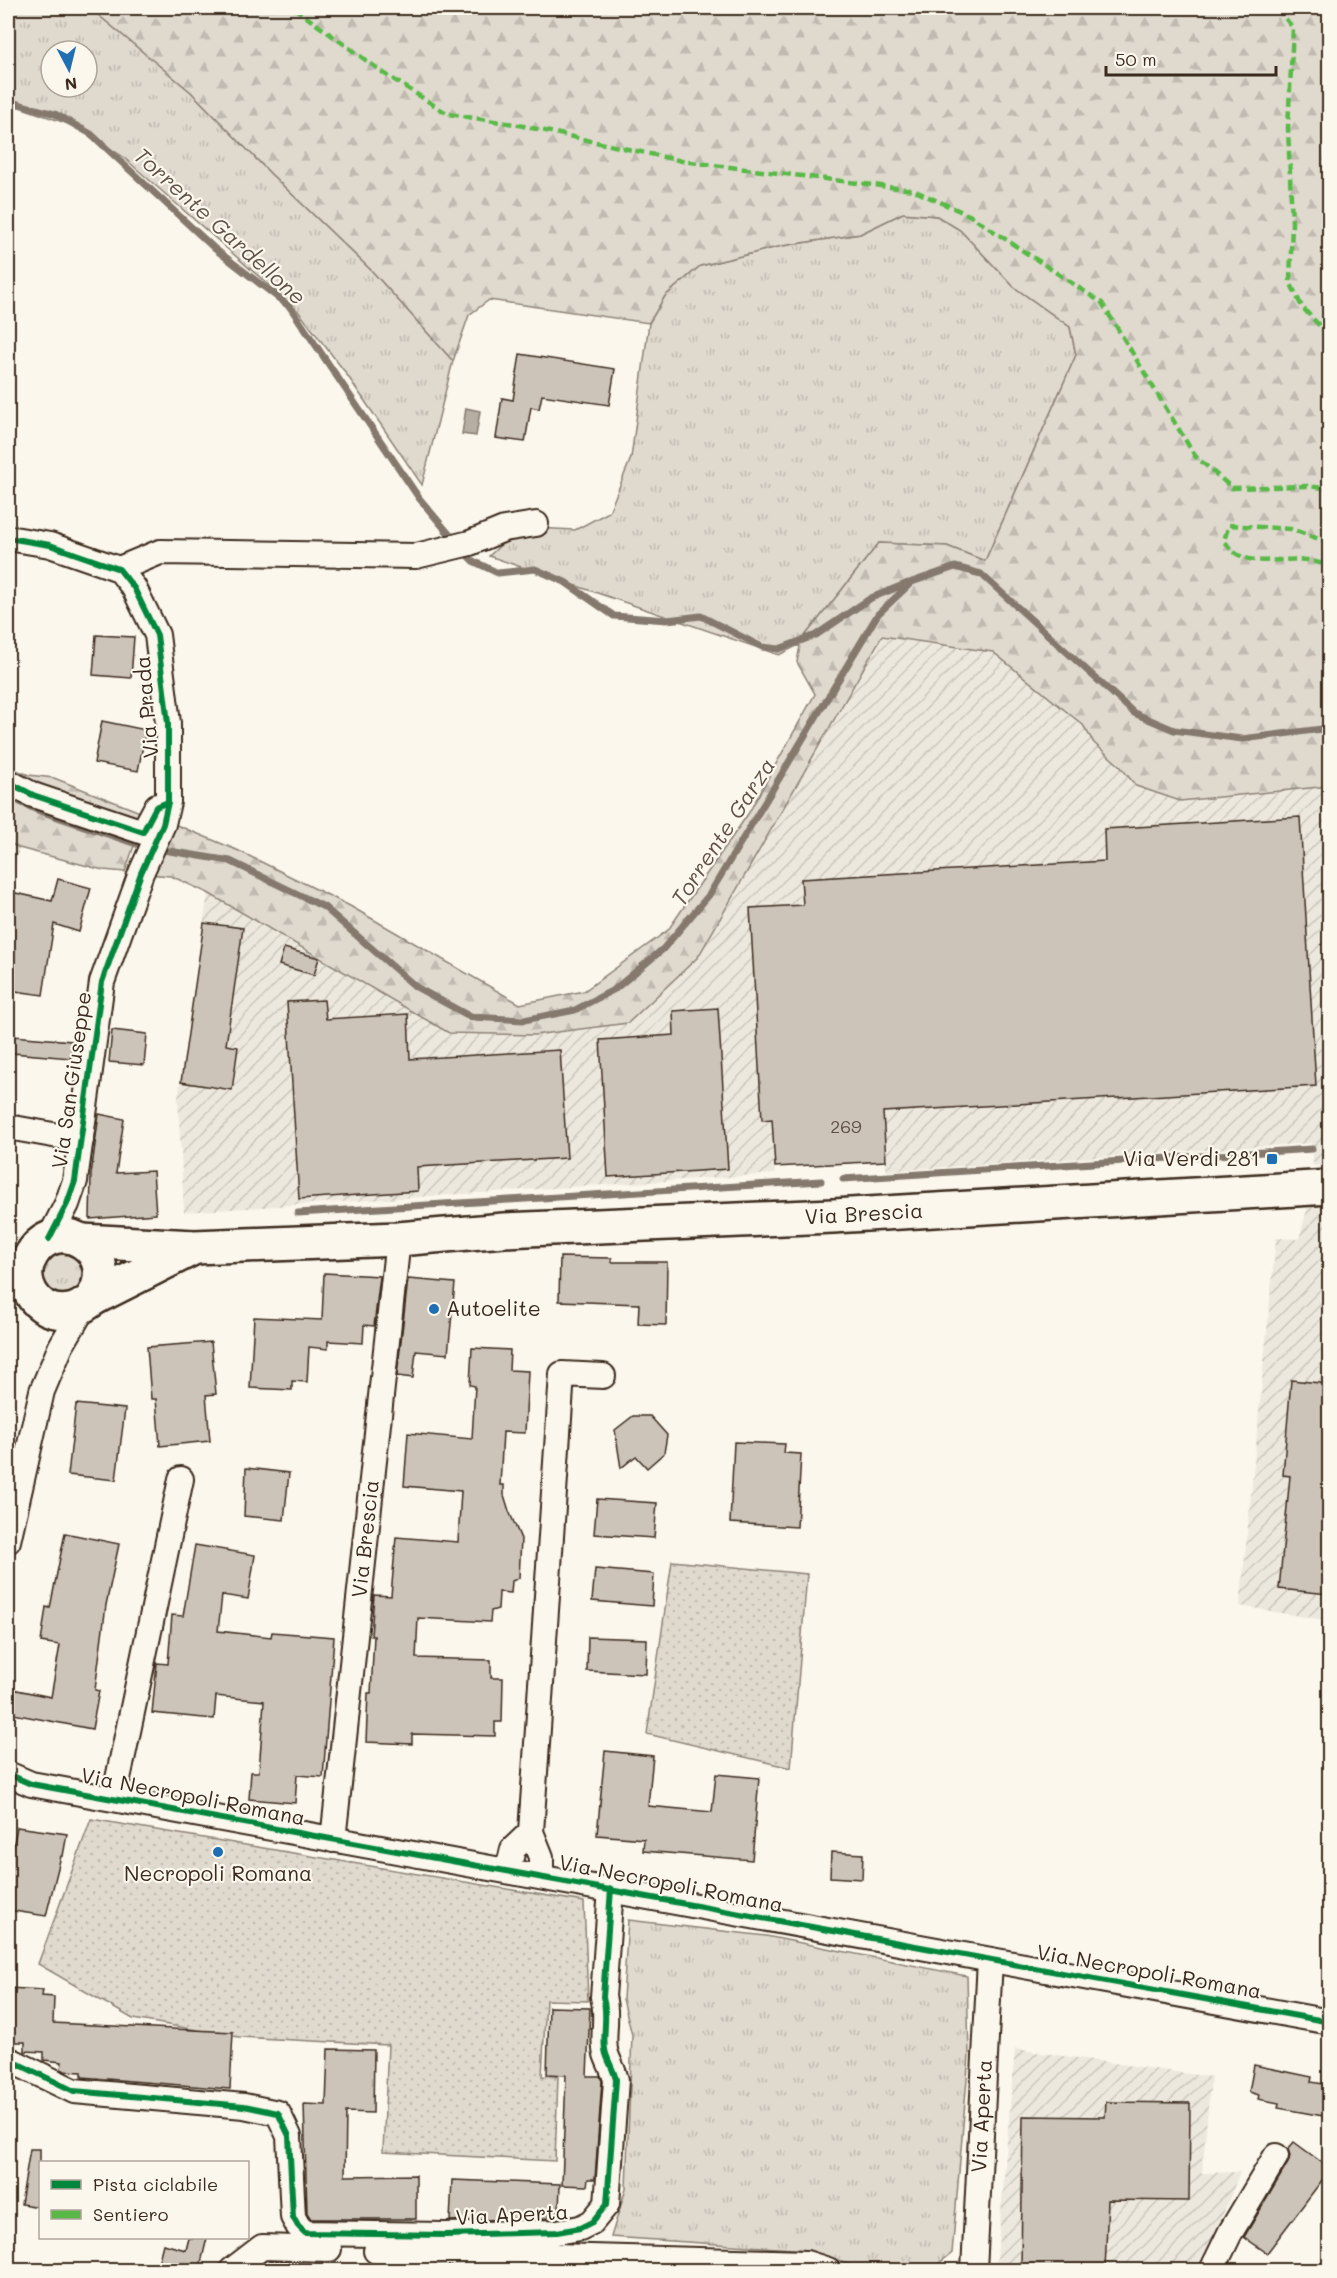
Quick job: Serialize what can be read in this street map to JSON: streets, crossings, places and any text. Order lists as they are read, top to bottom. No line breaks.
{"streets":{"main road":["Via Brescia"],"street":["Via Prada","Via San Giuseppe","Via Necropoli Romana","Via Aperta"]},"crossings":[["Via Prada","Via San Giuseppe"],["Via San Giuseppe","Via Brescia"],["Via Brescia","Via Necropoli Romana"],["Via Necropoli Romana","Via Aperta"]],"water":["Torrente Gardellone","Torrente Garza"],"places":{"transit":["Via Verdi 281"],"other":["Autoelite","Necropoli Romana"]},"house_numbers":["269"],"legend":["Pista ciclabile","Sentiero"],"scale_bar":"50 m","north":"bottom"}
